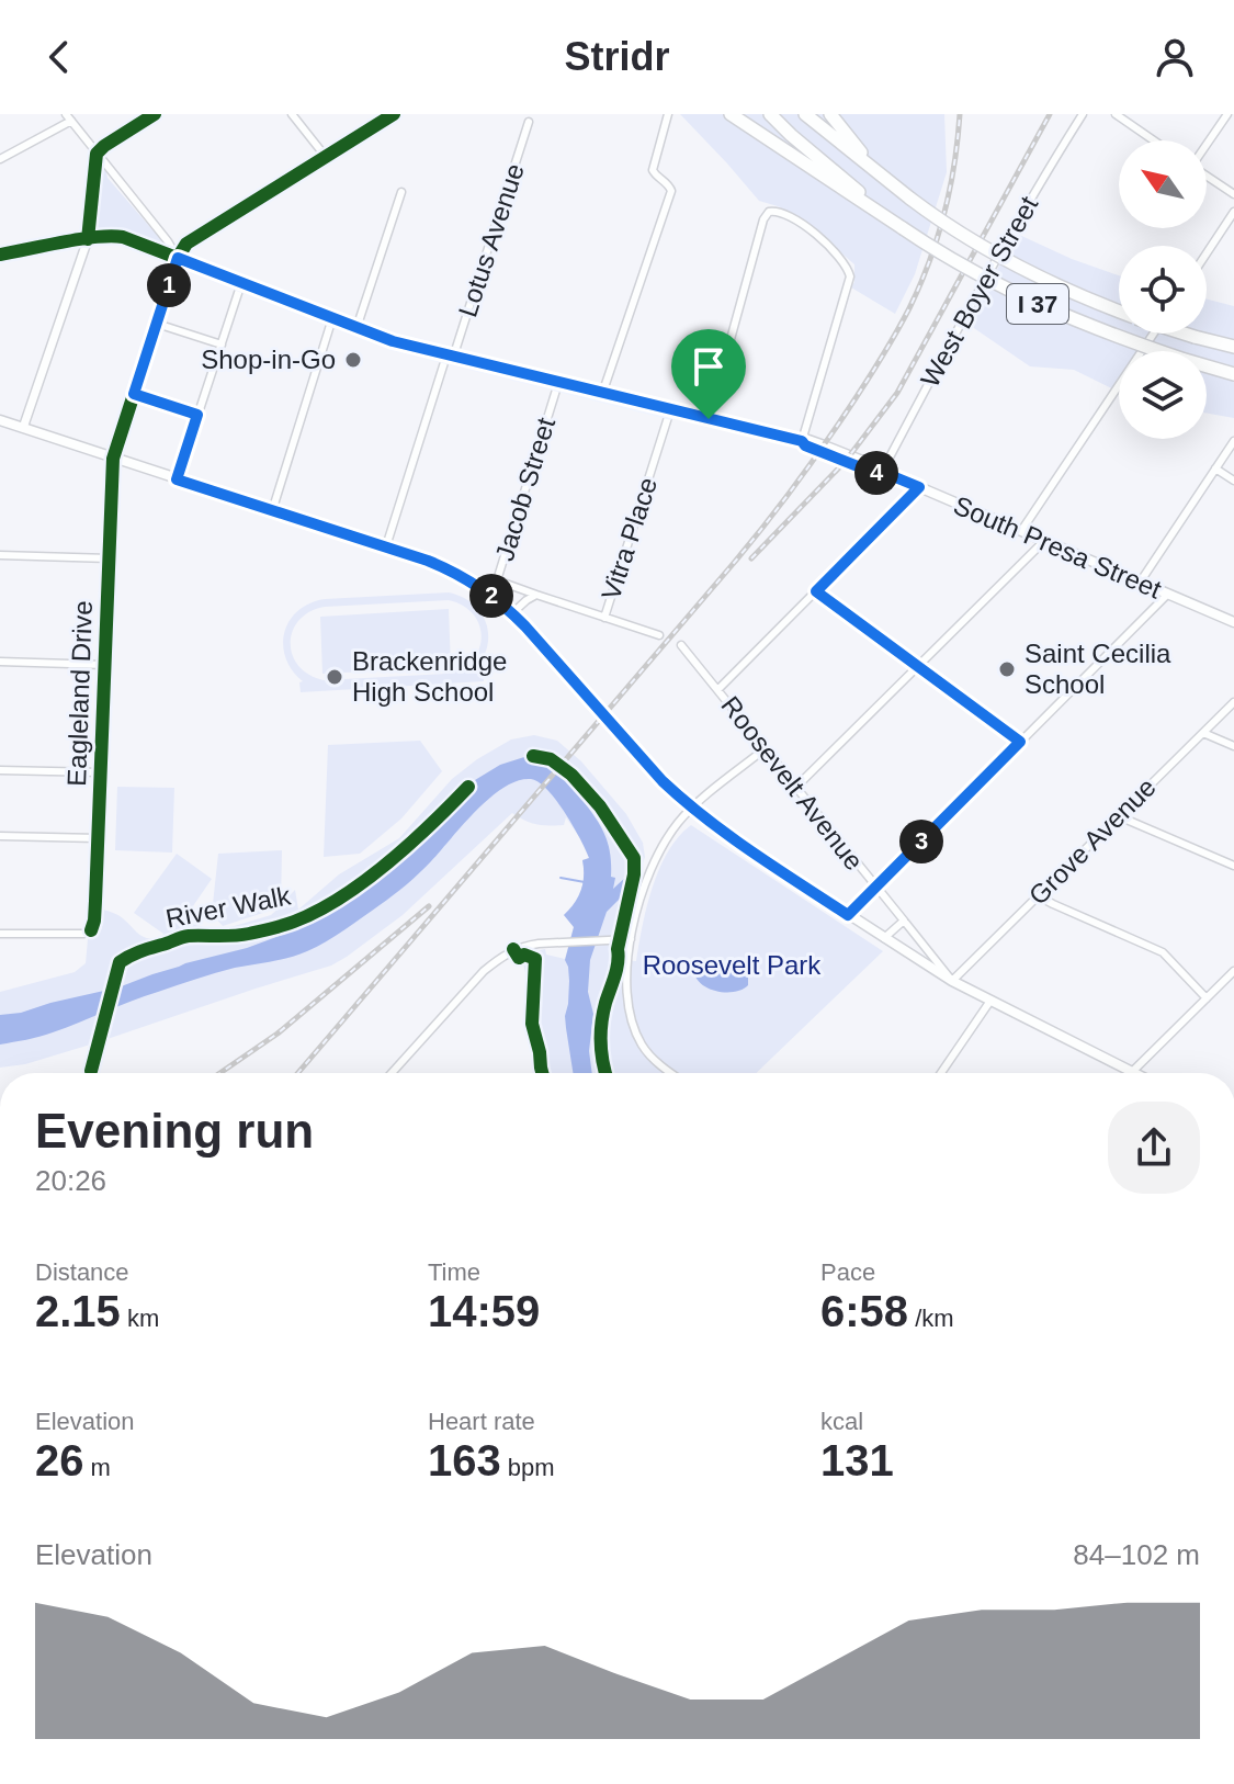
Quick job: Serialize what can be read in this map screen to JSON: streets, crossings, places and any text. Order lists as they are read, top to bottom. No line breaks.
{"streets":{"highway":["I 37"],"main road":["South Presa Street","Roosevelt Avenue"],"street":["Lotus Avenue","West Boyer Street","Jacob Street","Vitra Place","Eagleland Drive","Grove Avenue"],"cycle path":["River Walk"]},"crossings":[["Lotus Avenue","South Presa Street"],["Lotus Avenue","Roosevelt Avenue"],["West Boyer Street","South Presa Street"],["Jacob Street","South Presa Street"],["Jacob Street","Roosevelt Avenue"],["Vitra Place","South Presa Street"],["South Presa Street","Eagleland Drive"],["Eagleland Drive","Roosevelt Avenue"],["Roosevelt Avenue","Grove Avenue"]],"parks":["Roosevelt Park"],"places":["Shop-in-Go","Saint Cecilia School","Brackenridge High School"],"north":"top left","page":{"header":"Stridr","pins":["1","4","2","3"],"heading":["Evening run","20:26"],"stats":[["Distance","2.15 km"],["Time","14:59"],["Pace","6:58 /km"],["Elevation","26 m"],["Heart rate","163 bpm"],["kcal","131"]],"chart":["Elevation","84–102 m"]}}
